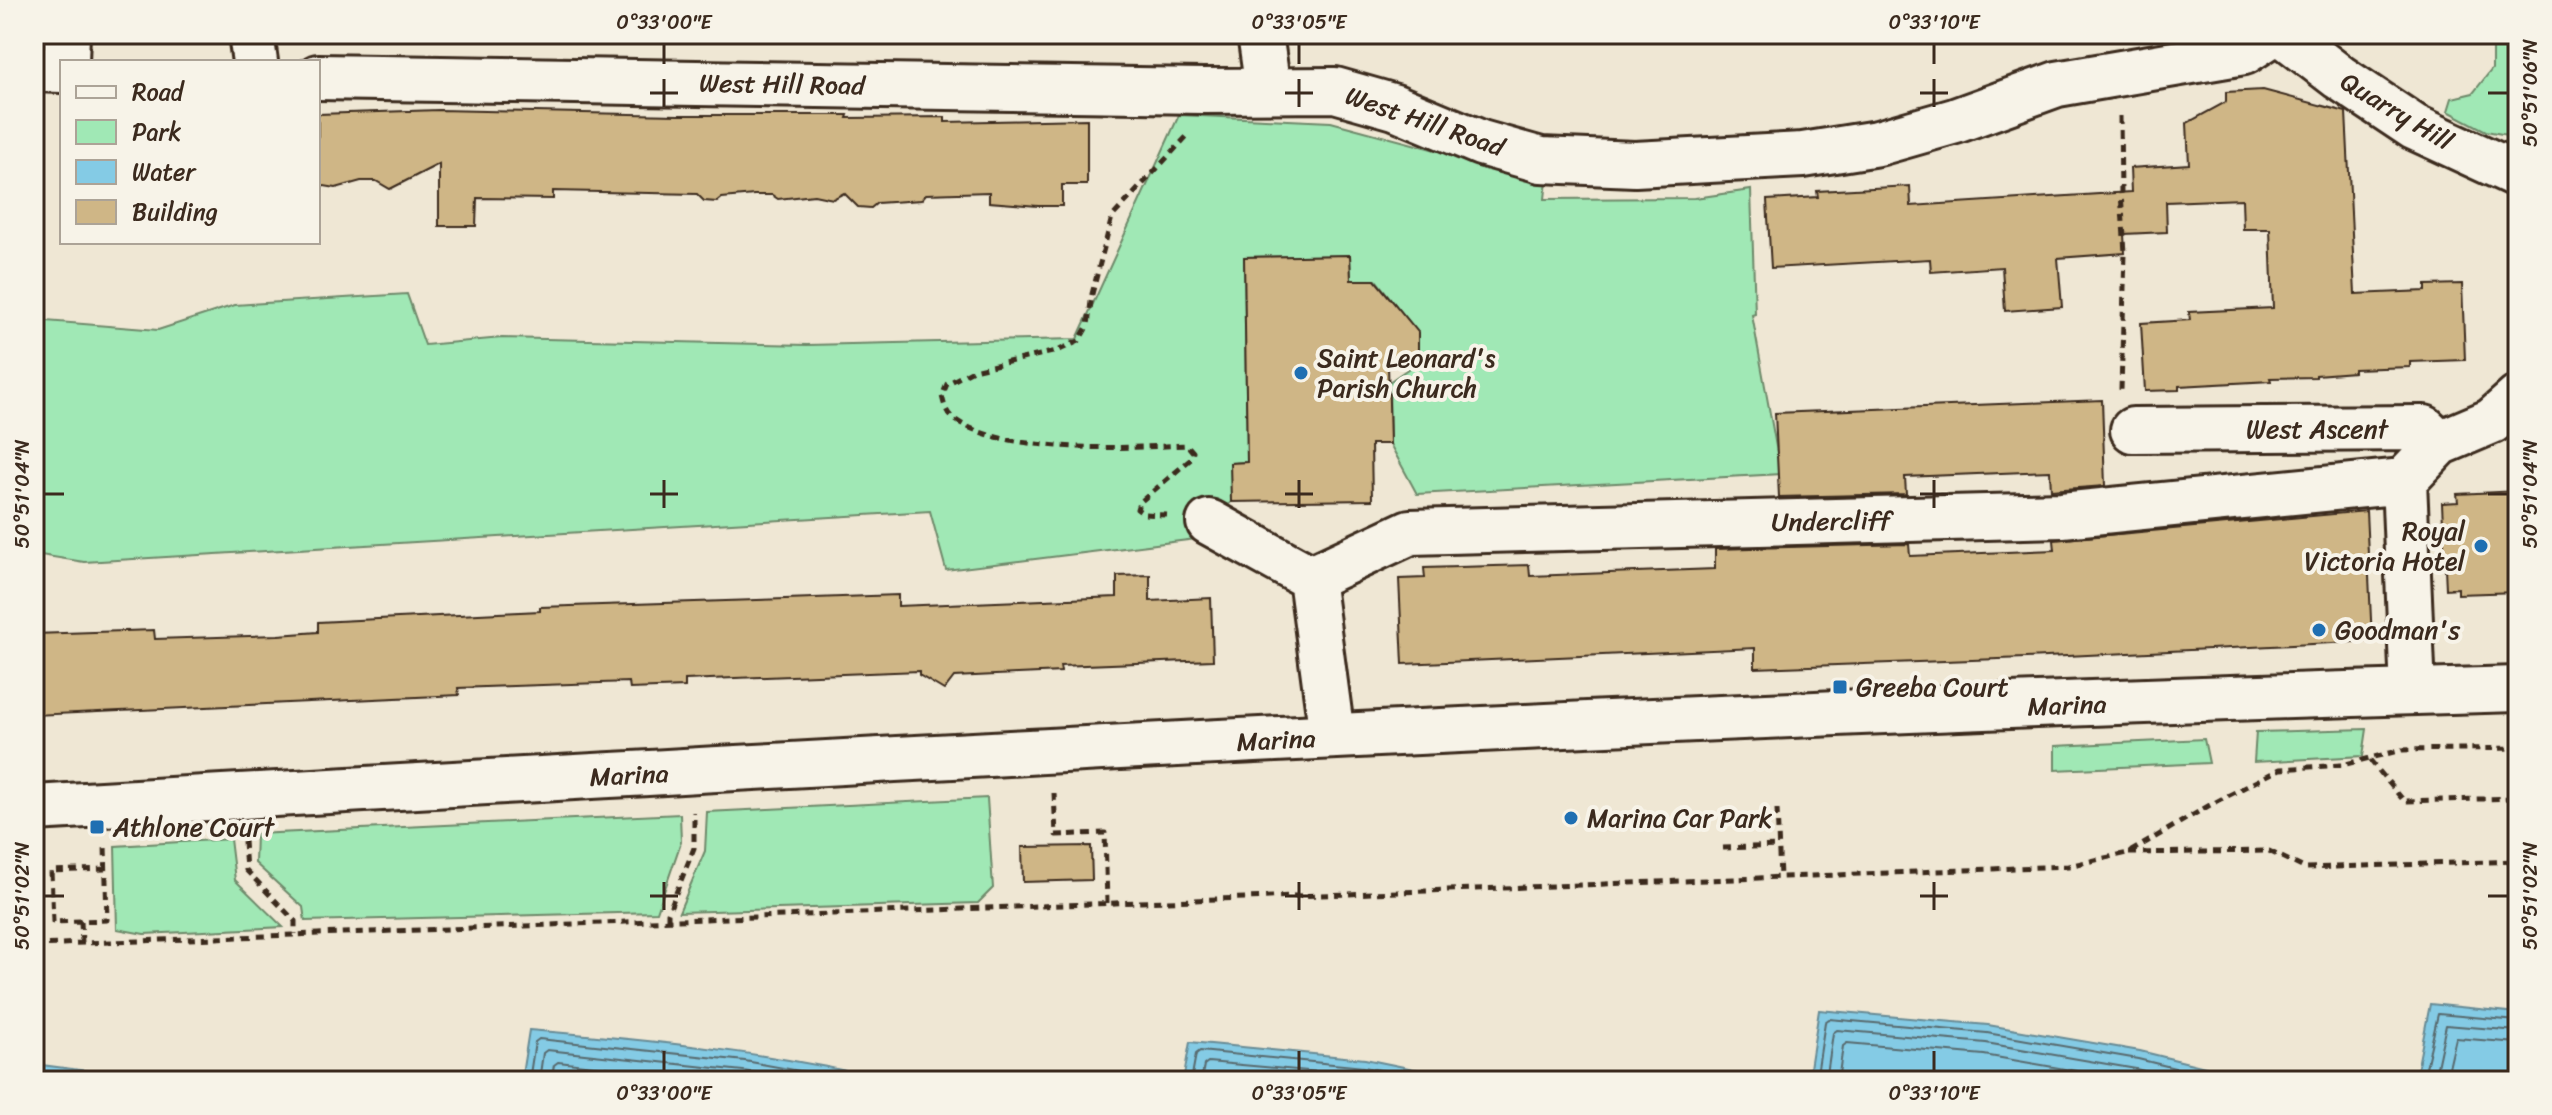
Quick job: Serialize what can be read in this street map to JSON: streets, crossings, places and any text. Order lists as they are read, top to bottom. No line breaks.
{"streets":{"main road":["West Hill Road","Quarry Hill","West Ascent","Undercliff","Marina"]},"places":{"other":["Saint Leonard's Parish Church","Royal Victoria Hotel","Goodman's","Marina Car Park"],"transit":["Greeba Court","Athlone Court"]},"legend":["Road","Park","Water","Building"],"coordinates":["0°33'00\"E","0°33'05\"E","0°33'10\"E","50°51'06\"N","50°51'04\"N","50°51'02\"N"]}
